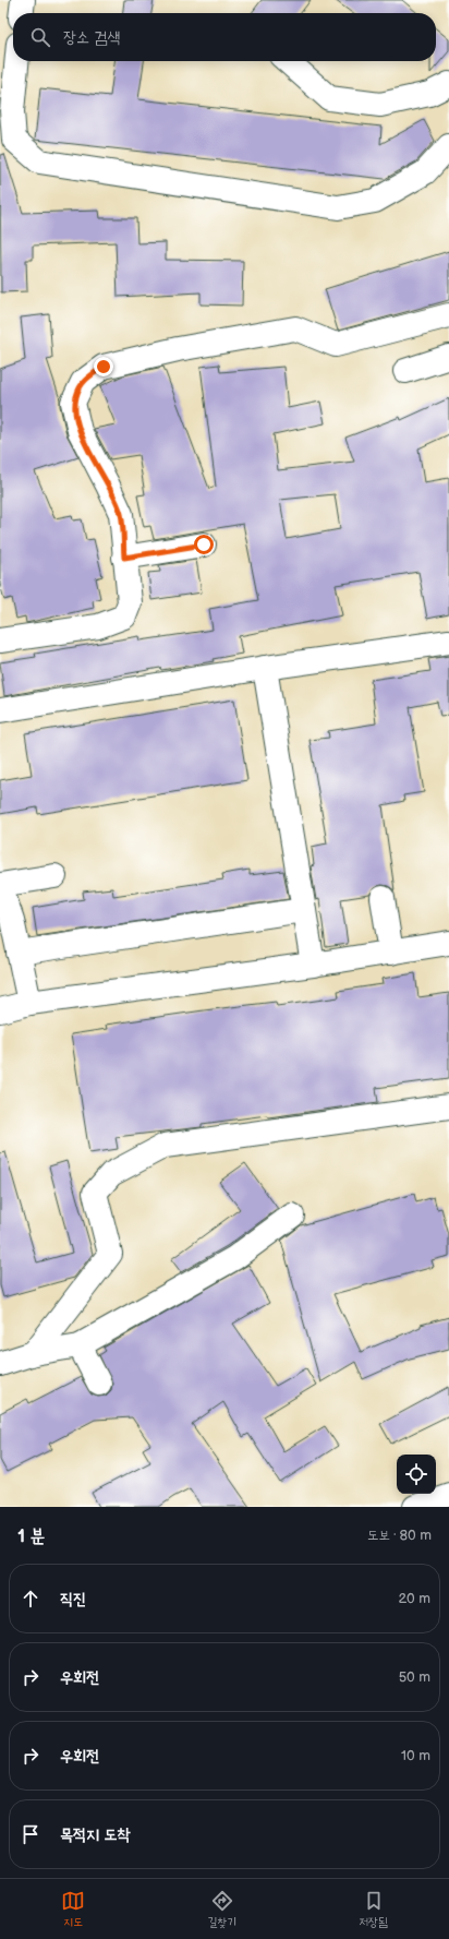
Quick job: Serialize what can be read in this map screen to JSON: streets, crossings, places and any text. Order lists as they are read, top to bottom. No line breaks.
{"page":{"search":"장소 검색","heading":["1 분","도보 · 80 m"],"list":[["직진","20 m"],["우회전","50 m"],["우회전","10 m"],"목적지 도착"],"nav":["지도","길찾기","저장됨"]}}
